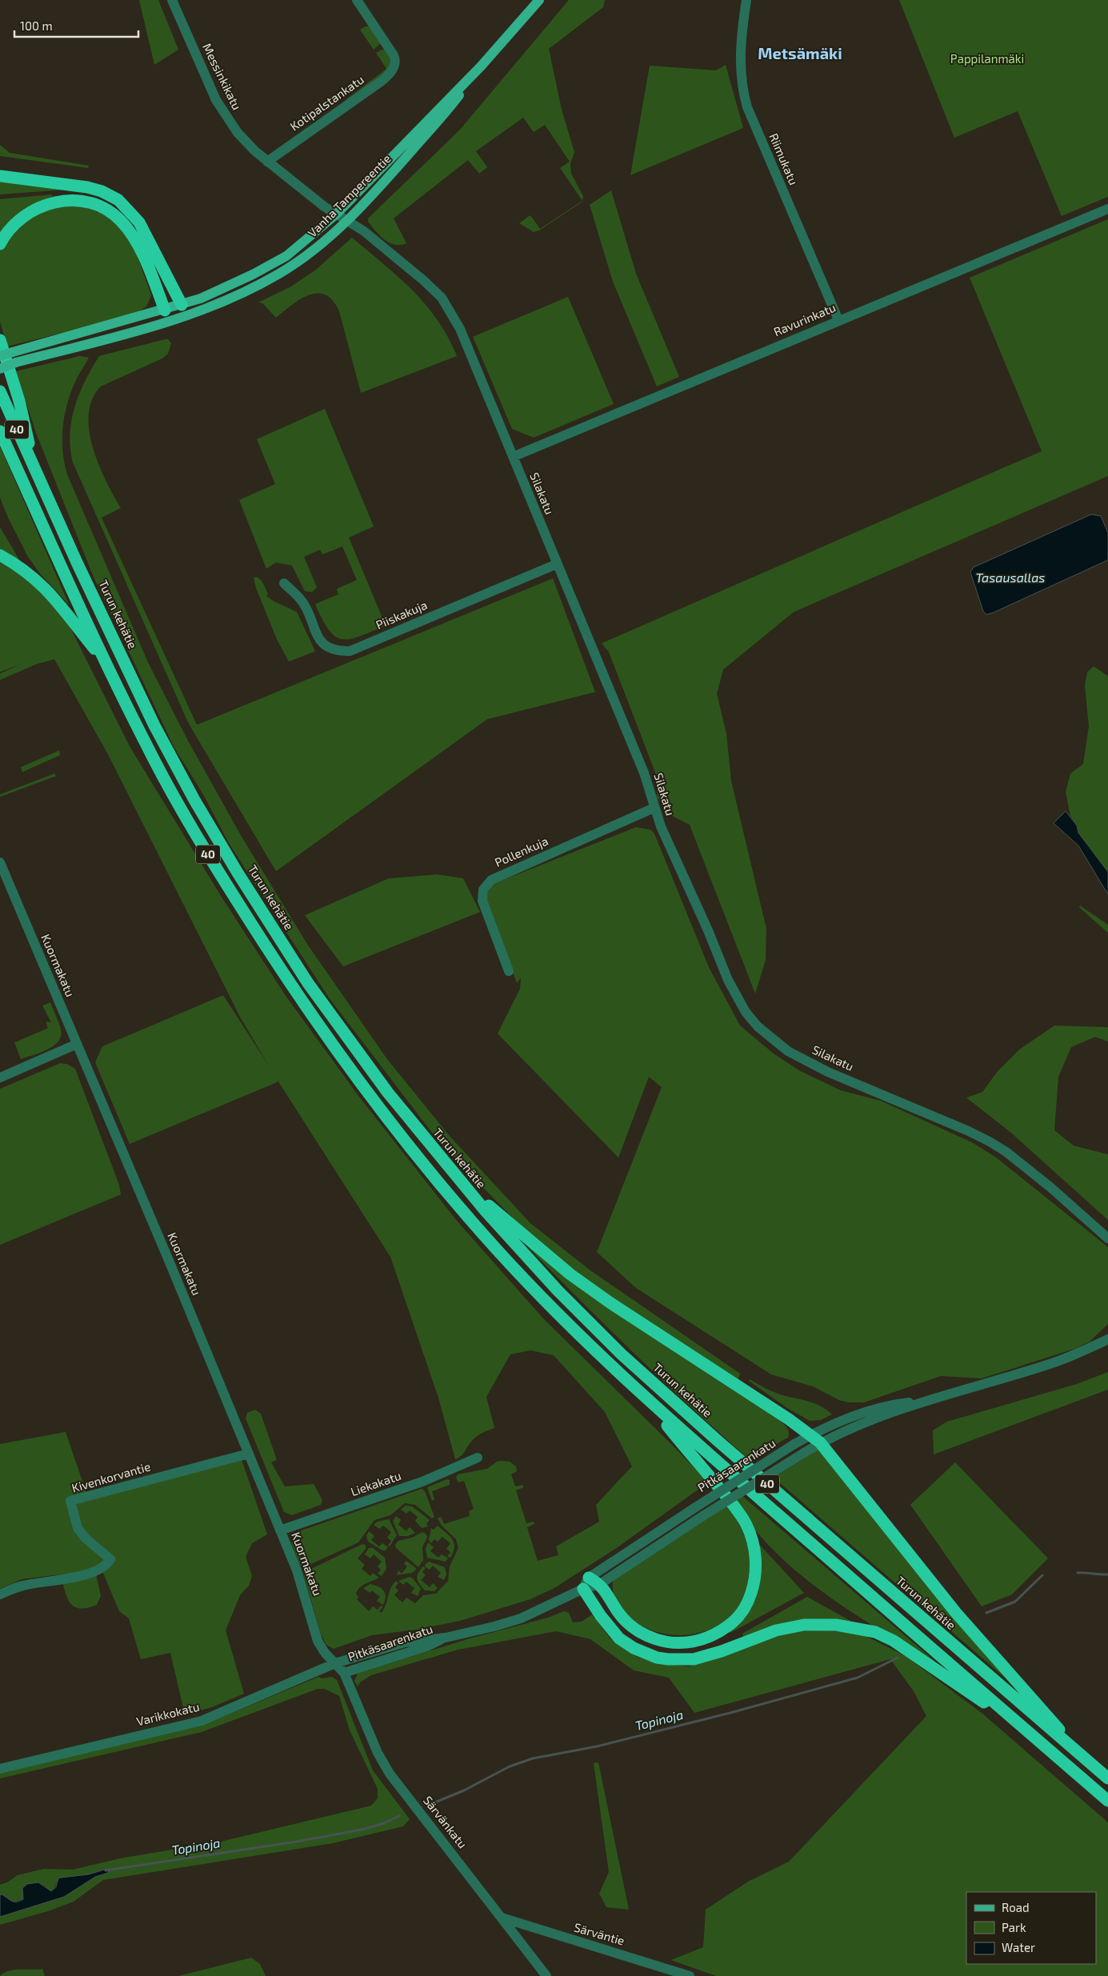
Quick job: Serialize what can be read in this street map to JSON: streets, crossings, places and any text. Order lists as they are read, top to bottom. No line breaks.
{"streets":{"highway":["40","Turun kehätie"],"main road":["Vanha Tampereentie"],"street":["Messinkikatu","Kotipalstankatu","Riimukatu","Ravurinkatu","Silakatu","Piiskakuja","Pollenkuja","Kuormakatu","Pitkäsaarenkatu","Kivenkorvantie","Liekakatu","Varikkokatu","Särvänkatu","Särväntie"]},"crossings":[["Messinkikatu","Kotipalstankatu"],["Messinkikatu","Vanha Tampereentie"],["Messinkikatu","Silakatu"],["Riimukatu","Ravurinkatu"],["Vanha Tampereentie","Silakatu"],["Ravurinkatu","Silakatu"],["Silakatu","Piiskakuja"],["Silakatu","Pollenkuja"],["Kuormakatu","Pitkäsaarenkatu"],["Kuormakatu","Kivenkorvantie"],["Kuormakatu","Liekakatu"],["Kuormakatu","Varikkokatu"],["Kuormakatu","Särvänkatu"],["Pitkäsaarenkatu","Varikkokatu"],["Pitkäsaarenkatu","Särvänkatu"],["Särvänkatu","Särväntie"]],"districts":["Metsämäki"],"water":["Tasausallas","Topinoja"],"parks":["Pappilanmäki"],"legend":["Road","Park","Water"],"scale_bar":"100 m"}
